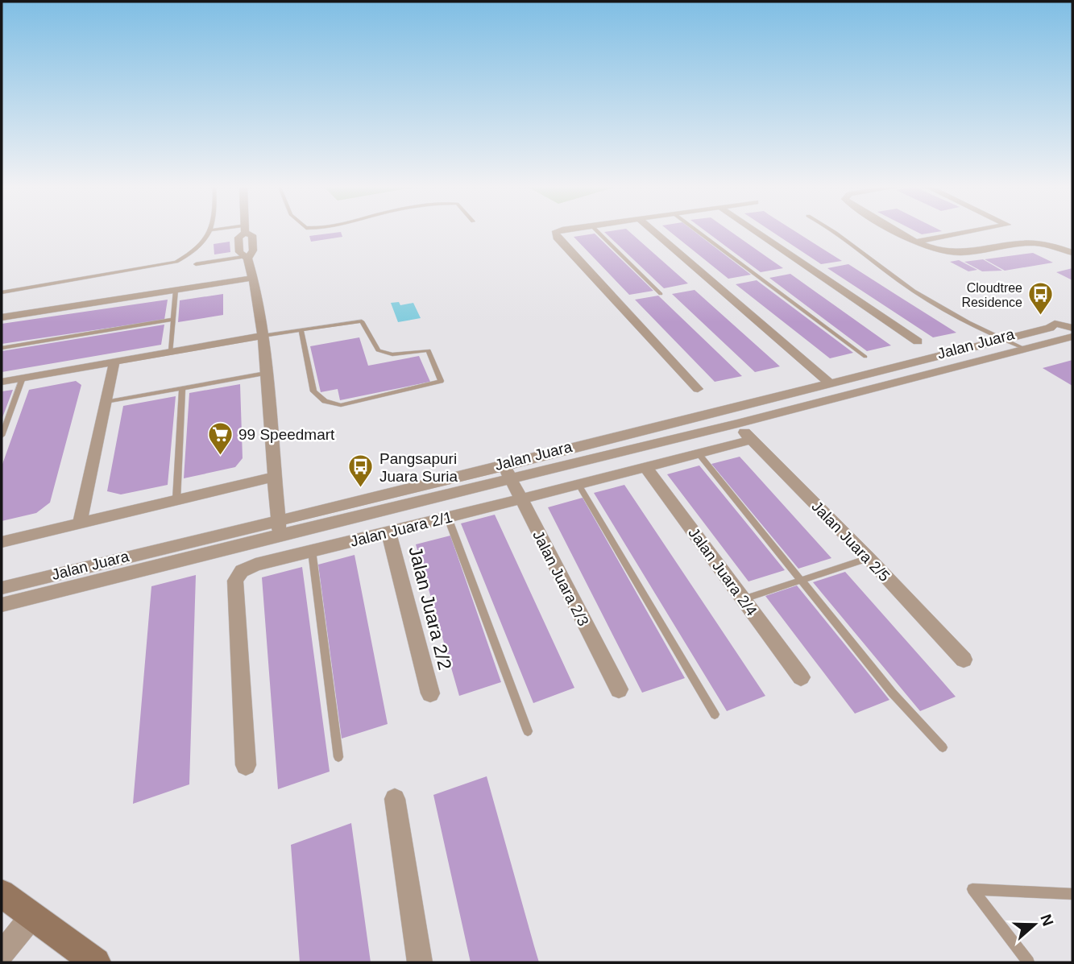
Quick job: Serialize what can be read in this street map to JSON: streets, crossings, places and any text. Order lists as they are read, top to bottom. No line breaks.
{"streets":{"street":["Jalan Juara","Jalan Juara 2/1","Jalan Juara 2/5","Jalan Juara 2/4","Jalan Juara 2/3","Jalan Juara 2/2"]},"crossings":[["Jalan Juara","Jalan Juara 2/5"],["Jalan Juara","Jalan Juara 2/3"],["Jalan Juara 2/1","Jalan Juara 2/5"],["Jalan Juara 2/1","Jalan Juara 2/4"],["Jalan Juara 2/1","Jalan Juara 2/3"],["Jalan Juara 2/1","Jalan Juara 2/2"]],"places":{"bus stop":["Cloudtree Residence","Pangsapuri Juara Suria"],"supermarket":["99 Speedmart"]},"north":"right"}
